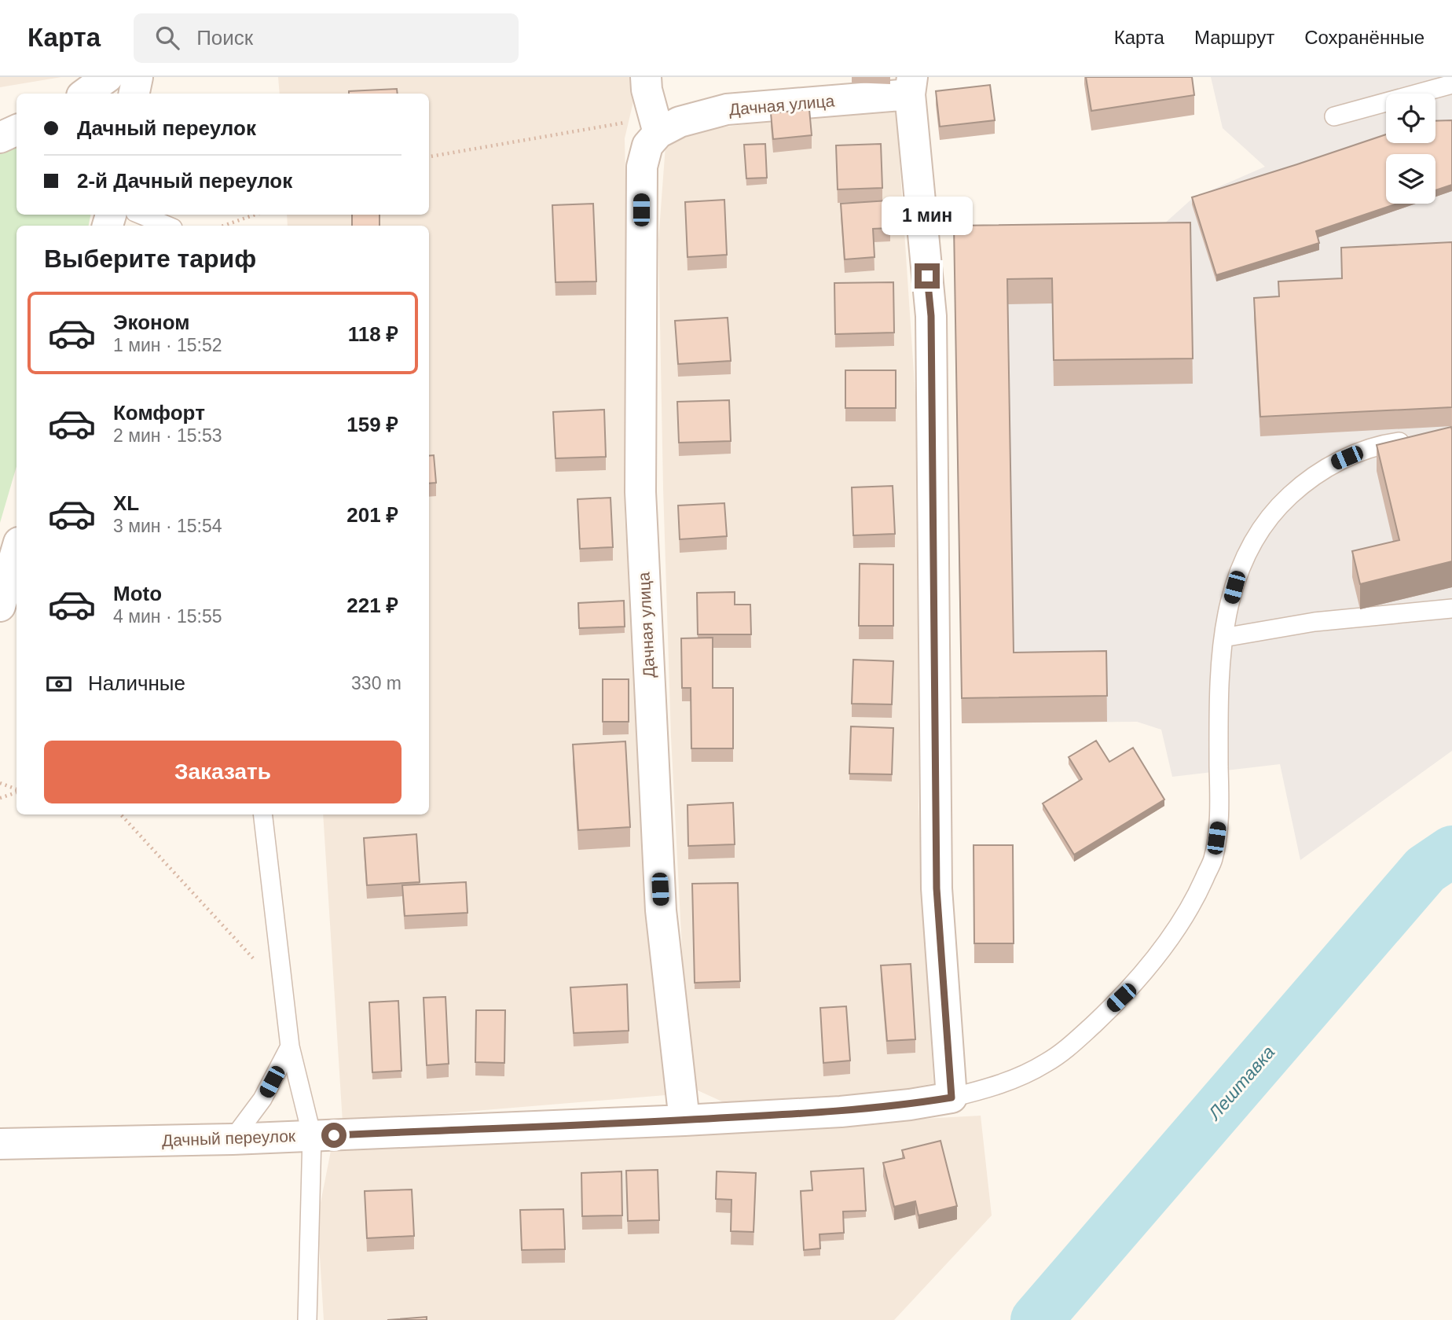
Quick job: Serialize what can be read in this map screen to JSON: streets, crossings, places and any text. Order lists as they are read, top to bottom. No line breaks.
{"streets":{"street":["Дачная улица","Дачный переулок"]},"crossings":[["Дачная улица","Дачный переулок"]],"water":["Лештавка"],"page":{"header":"Карта","search":"Поиск","nav":["Карта","Маршрут","Сохранённые"],"banner":["Дачный переулок","2-й Дачный переулок"],"bubble":"1 мин","heading":"Выберите тариф","list":[{"name":"Эконом","note":"1 мин · 15:52","value":"118 ₽"},{"name":"Комфорт","note":"2 мин · 15:53","value":"159 ₽"},{"name":"XL","note":"3 мин · 15:54","value":"201 ₽"},{"name":"Moto","note":"4 мин · 15:55","value":"221 ₽"}],"pay":["Наличные","330 m"],"buttons":"Заказать"}}
